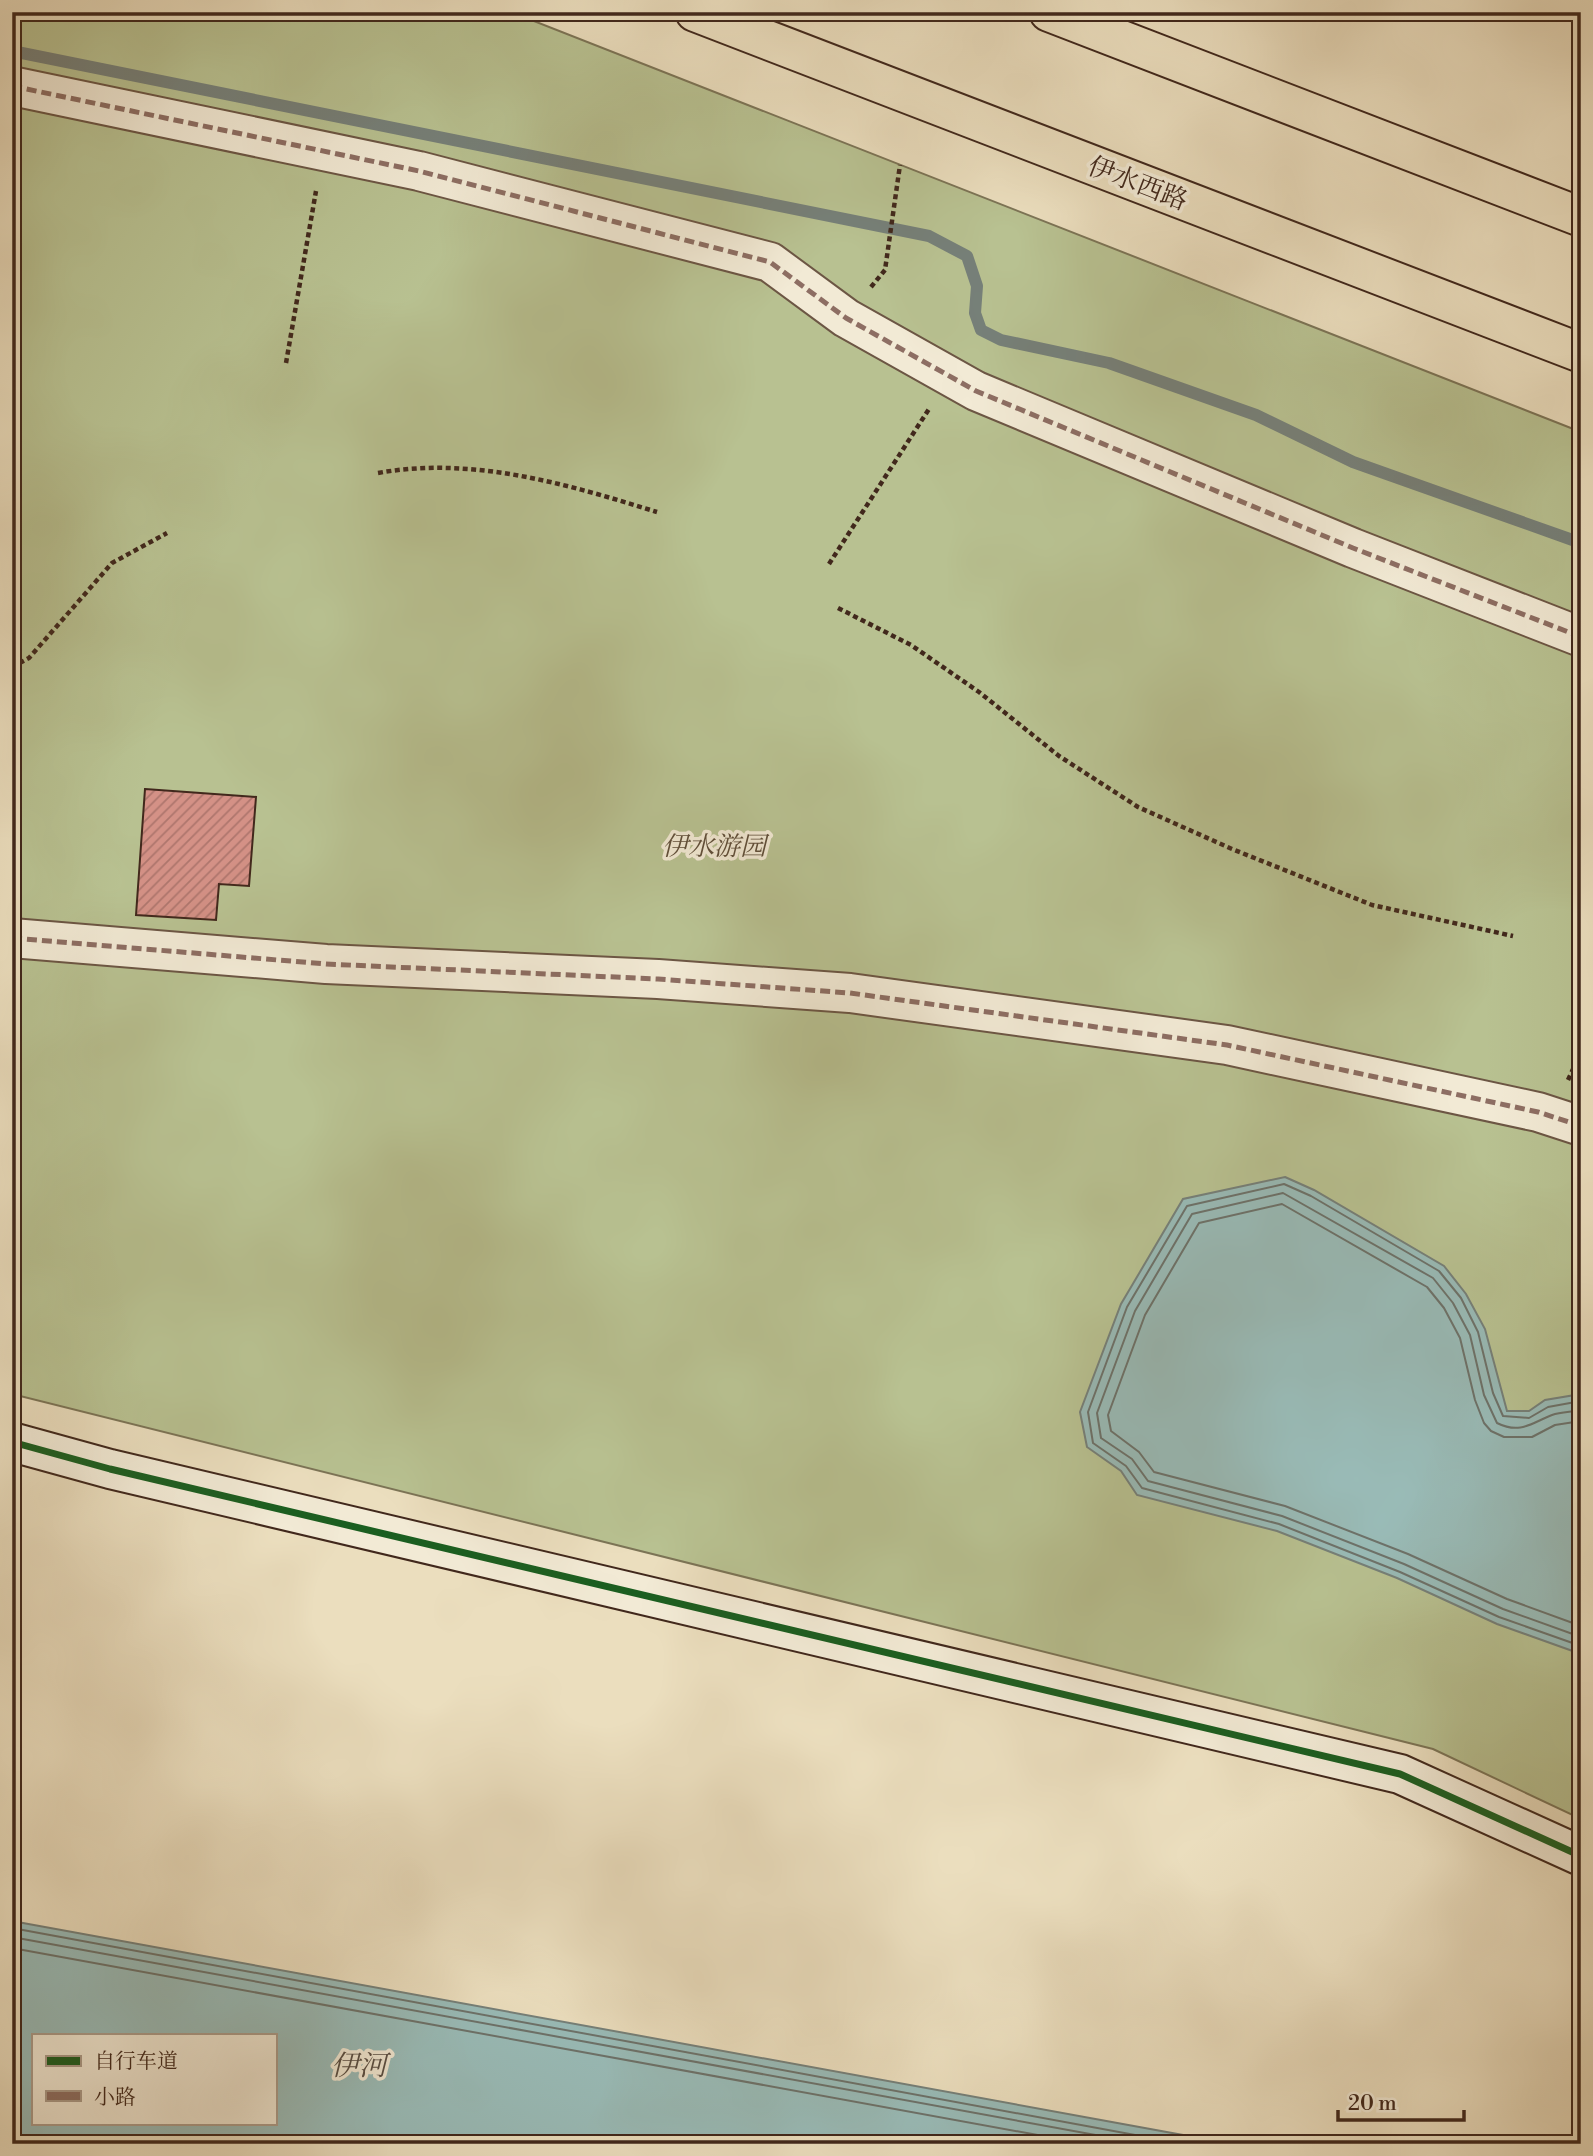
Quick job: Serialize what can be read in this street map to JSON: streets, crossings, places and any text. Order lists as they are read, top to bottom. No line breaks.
{"streets":{"highway":["伊水西路"]},"water":["伊河"],"parks":["伊水游园"],"legend":["自行车道","小路"],"scale_bar":"20 m"}
